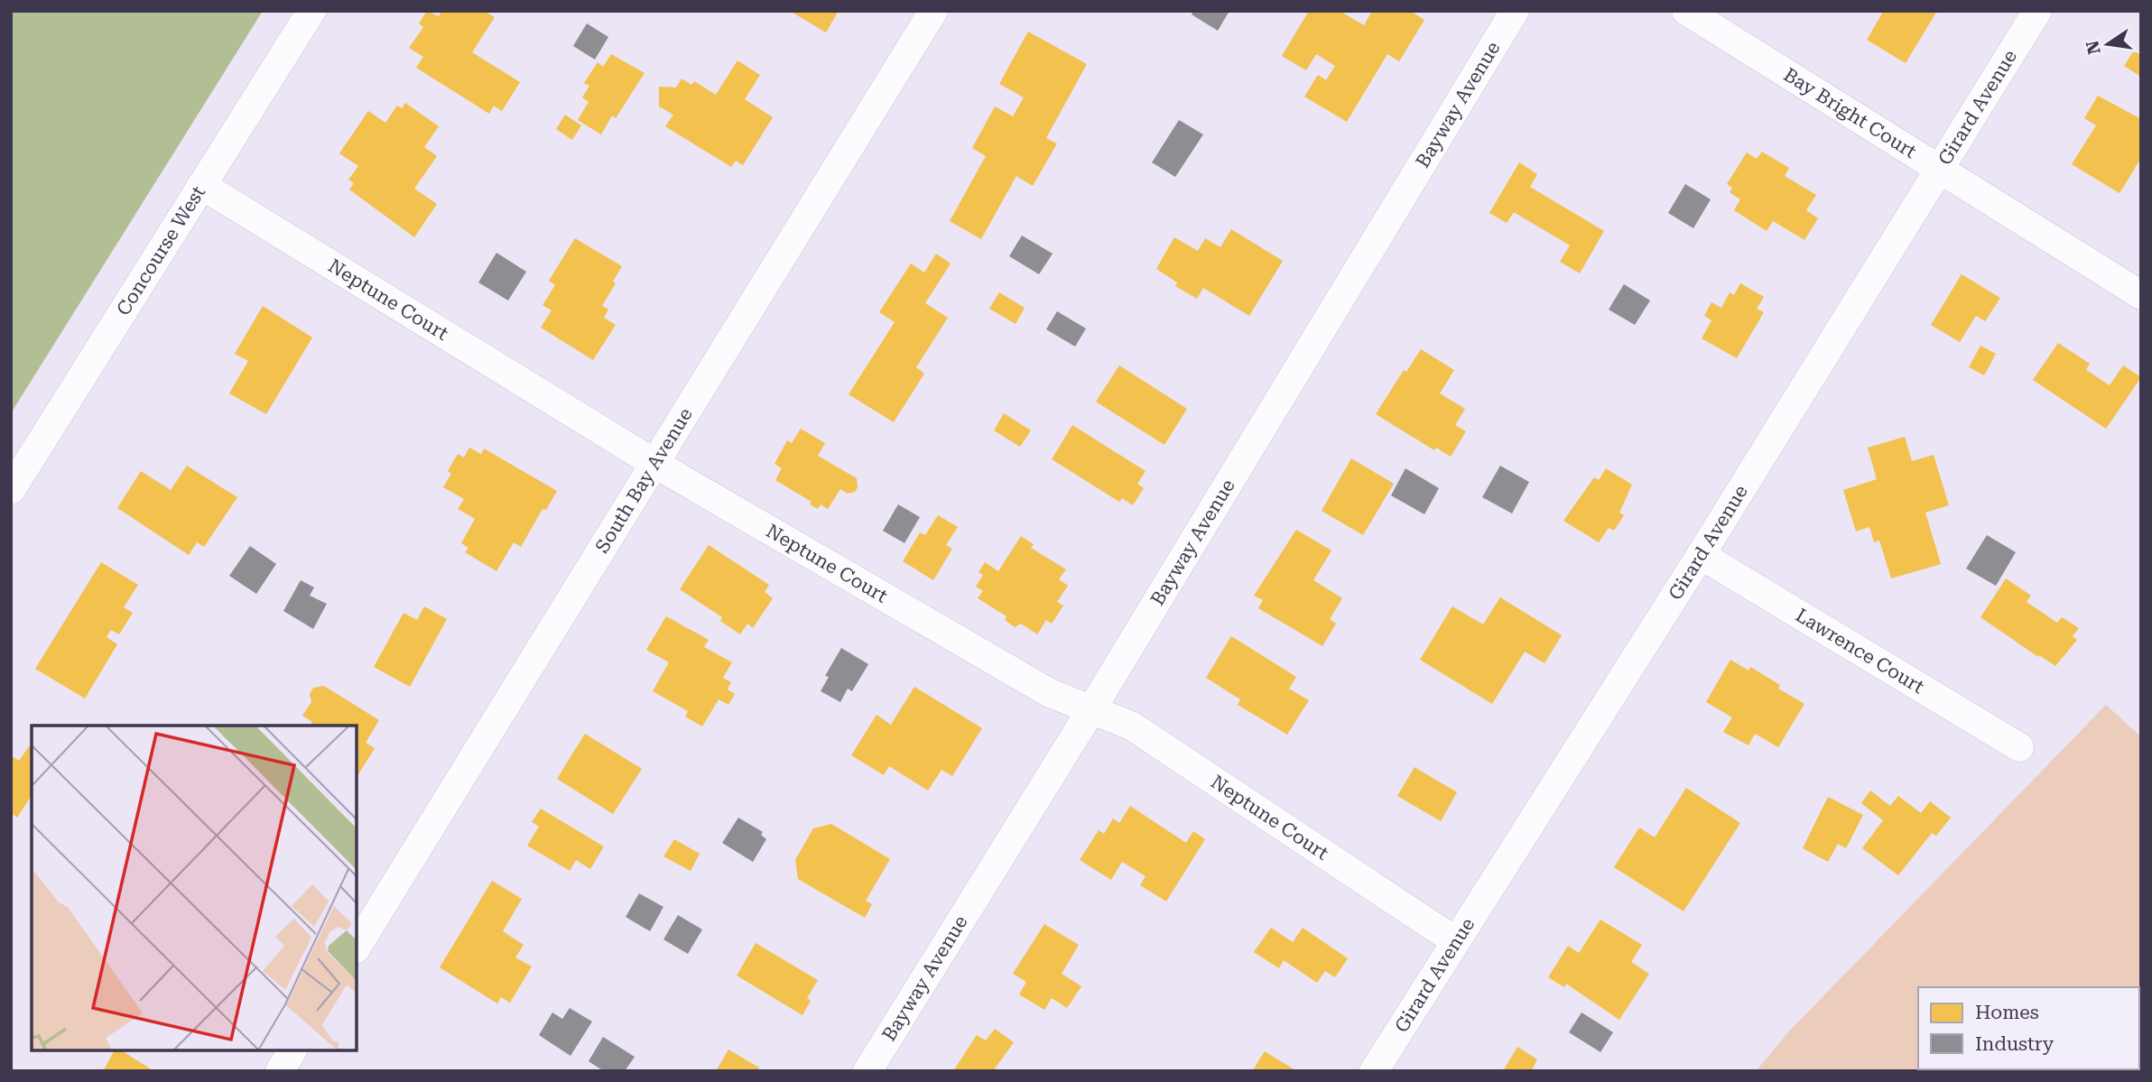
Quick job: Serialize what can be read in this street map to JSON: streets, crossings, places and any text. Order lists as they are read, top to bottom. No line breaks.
{"streets":{"street":["Bayway Avenue","Girard Avenue","Bay Bright Court","Concourse West","Neptune Court","South Bay Avenue","Lawrence Court"]},"crossings":[["Bayway Avenue","Neptune Court"],["Girard Avenue","Bay Bright Court"],["Girard Avenue","Neptune Court"],["Girard Avenue","Lawrence Court"],["Concourse West","Neptune Court"],["Neptune Court","South Bay Avenue"]],"legend":["Homes","Industry"],"north":"left"}
